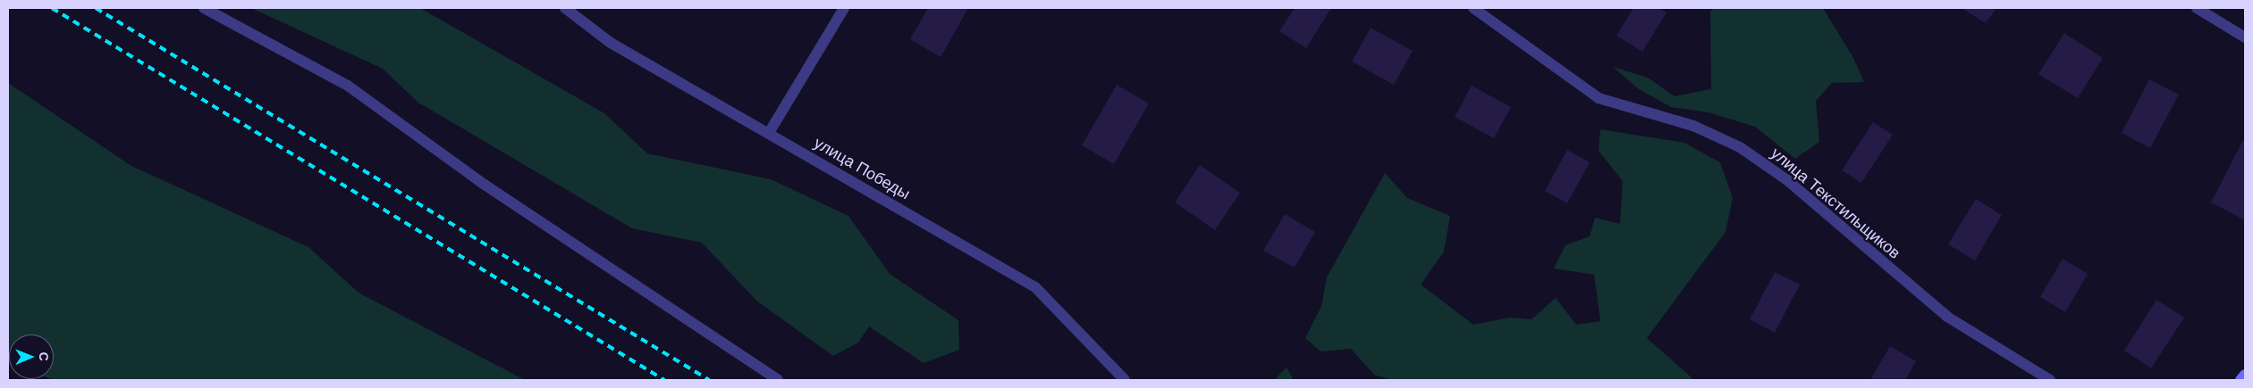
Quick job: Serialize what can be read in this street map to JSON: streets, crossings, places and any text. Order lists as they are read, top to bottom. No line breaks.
{"streets":{"street":["улица Победы","улица Текстильщиков"]},"north":"right"}
